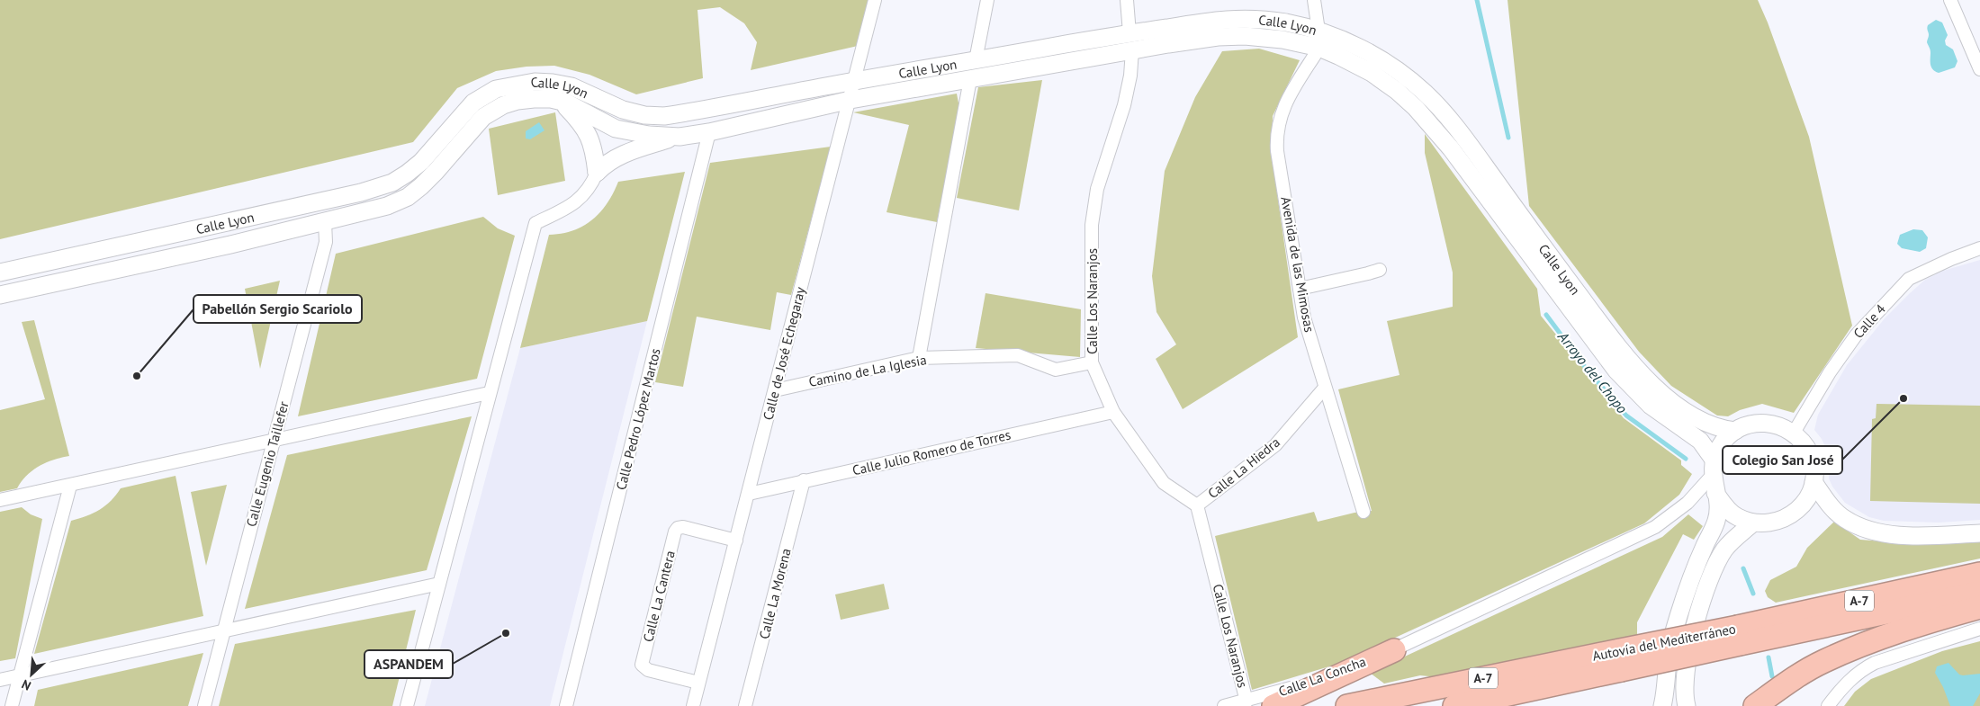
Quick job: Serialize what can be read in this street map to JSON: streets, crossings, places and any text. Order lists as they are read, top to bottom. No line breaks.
{"streets":{"highway":["A-7","Autovía del Mediterráneo"],"street":["Calle Lyon","Avenida de las Mimosas","Calle Los Naranjos","Calle 4","Calle de José Echegaray","Camino de La Iglesia","Calle Pedro López Martos","Calle Julio Romero de Torres","Calle Eugenio Taillefer","Calle La Hiedra","Calle La Morena","Calle La Cantera","Calle La Concha"]},"crossings":[["Calle Lyon","Avenida de las Mimosas"],["Calle Lyon","Calle Los Naranjos"],["Calle Lyon","Calle 4"],["Calle Lyon","Calle de José Echegaray"],["Calle Lyon","Calle Pedro López Martos"],["Calle Lyon","Calle Eugenio Taillefer"],["Calle Lyon","Calle La Concha"],["Avenida de las Mimosas","Calle La Hiedra"],["Calle Los Naranjos","Camino de La Iglesia"],["Calle Los Naranjos","Calle Julio Romero de Torres"],["Calle Los Naranjos","Calle La Hiedra"],["Calle Los Naranjos","Calle La Concha"],["Calle 4","Calle La Concha"],["Calle de José Echegaray","Camino de La Iglesia"],["Calle de José Echegaray","Calle Julio Romero de Torres"],["Calle de José Echegaray","Calle La Cantera"],["Calle Julio Romero de Torres","Calle La Morena"]],"water":["Arroyo del Chopo"],"places":["Pabellón Sergio Scariolo","Colegio San José","ASPANDEM"],"north":"bottom left"}
